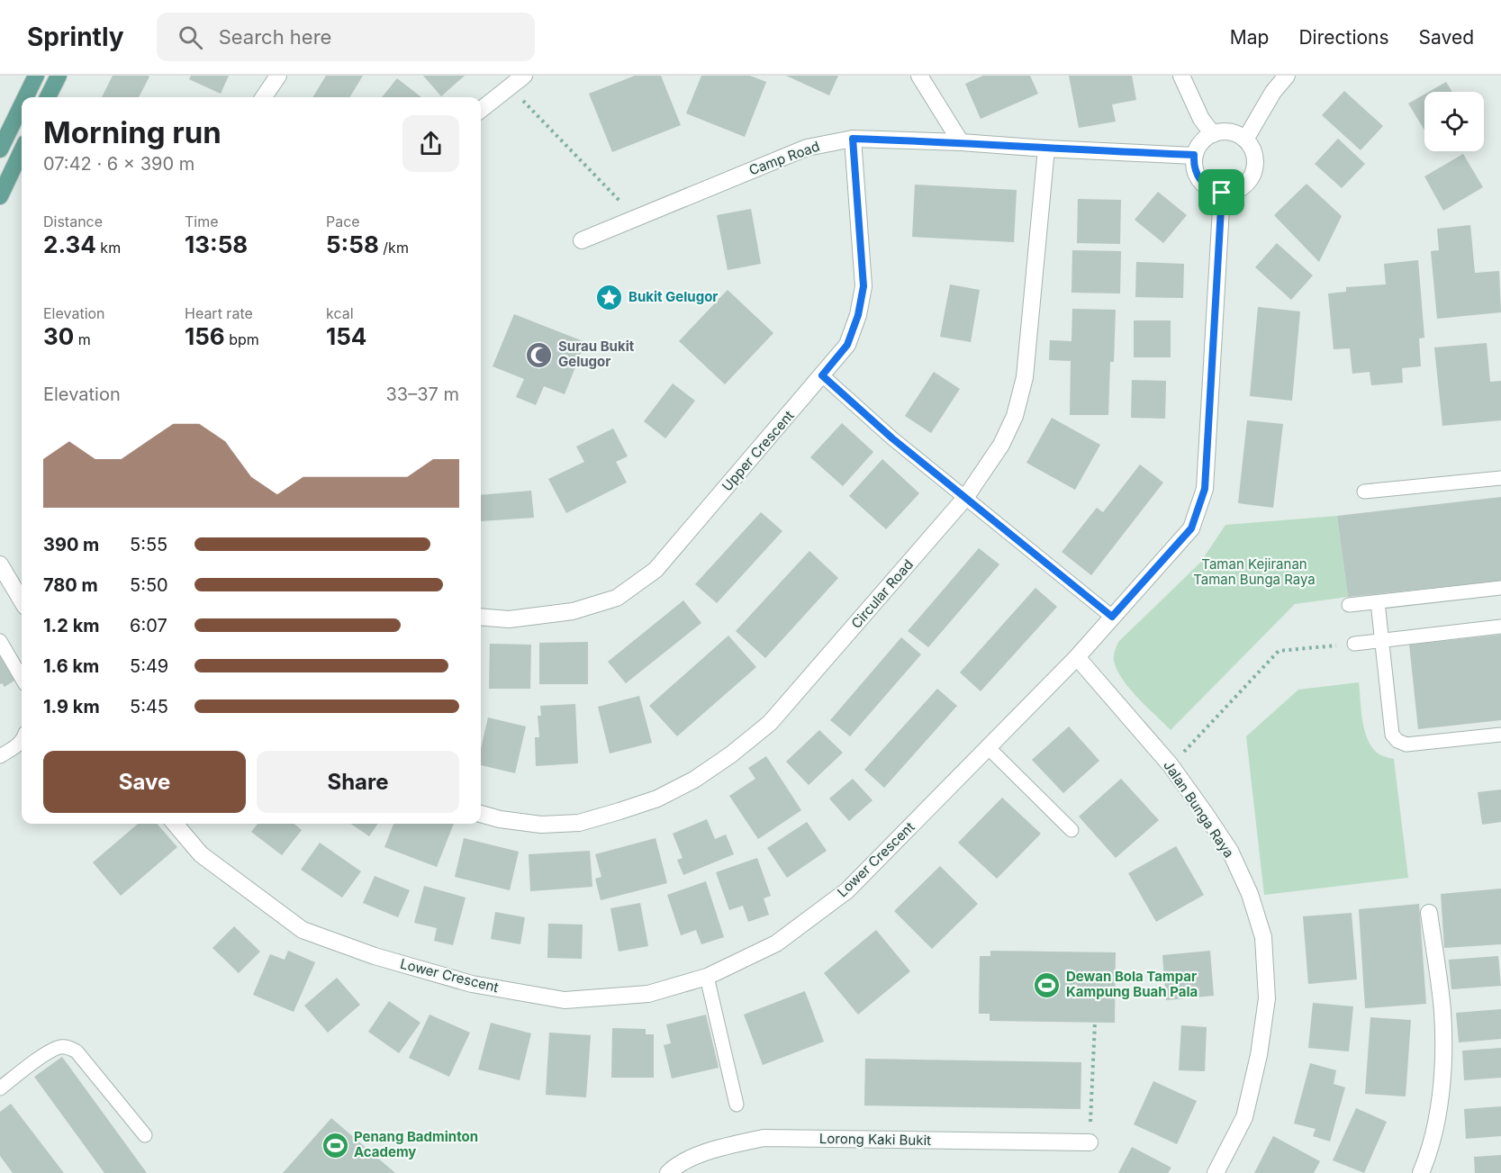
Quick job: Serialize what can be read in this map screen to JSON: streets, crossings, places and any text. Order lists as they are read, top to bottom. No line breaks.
{"streets":{"street":["Camp Road","Upper Crescent","Circular Road","Jalan Bunga Raya","Lower Crescent","Lorong Kaki Bukit"]},"crossings":[["Camp Road","Upper Crescent"],["Camp Road","Circular Road"],["Camp Road","Lower Crescent"],["Jalan Bunga Raya","Lower Crescent"]],"parks":["Taman Kejiranan Taman Bunga Raya"],"places":{"place":["Bukit Gelugor"],"mosque":["Surau Bukit Gelugor"],"sports":["Dewan Bola Tampar Kampung Buah Pala","Penang Badminton Academy"]},"page":{"header":"Sprintly","search":"Search here","nav":["Map","Directions","Saved"],"heading":["Morning run","07:42 · 6 × 390 m"],"stats":[["Distance","2.34 km"],["Time","13:58"],["Pace","5:58 /km"],["Elevation","30 m"],["Heart rate","156 bpm"],["kcal","154"]],"chart":["Elevation","33–37 m"],"list":[{"name":"390 m","note":"5:55"},{"name":"780 m","note":"5:50"},{"name":"1.2 km","note":"6:07"},{"name":"1.6 km","note":"5:49"},{"name":"1.9 km","note":"5:45"}],"buttons":["Save","Share"]}}
